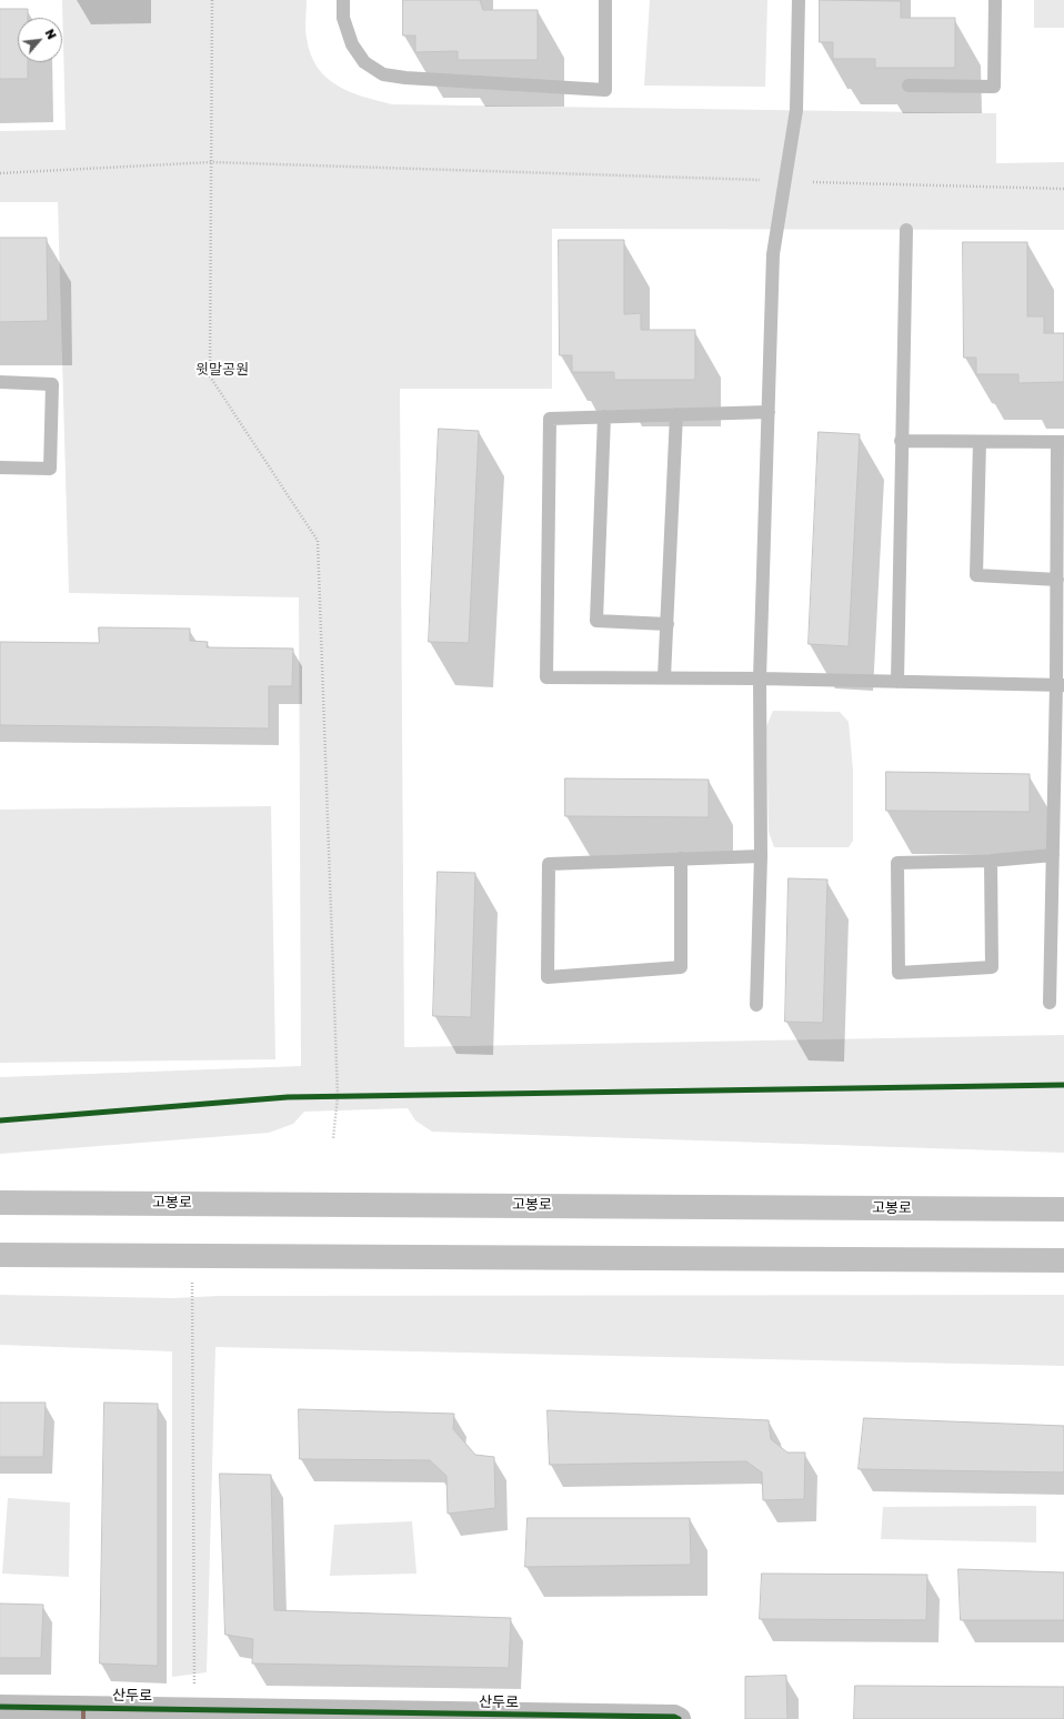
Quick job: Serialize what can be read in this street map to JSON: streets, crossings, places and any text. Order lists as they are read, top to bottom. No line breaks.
{"streets":{"main road":["고봉로"],"street":["산두로"]},"parks":["윗말공원"],"north":"top right"}
